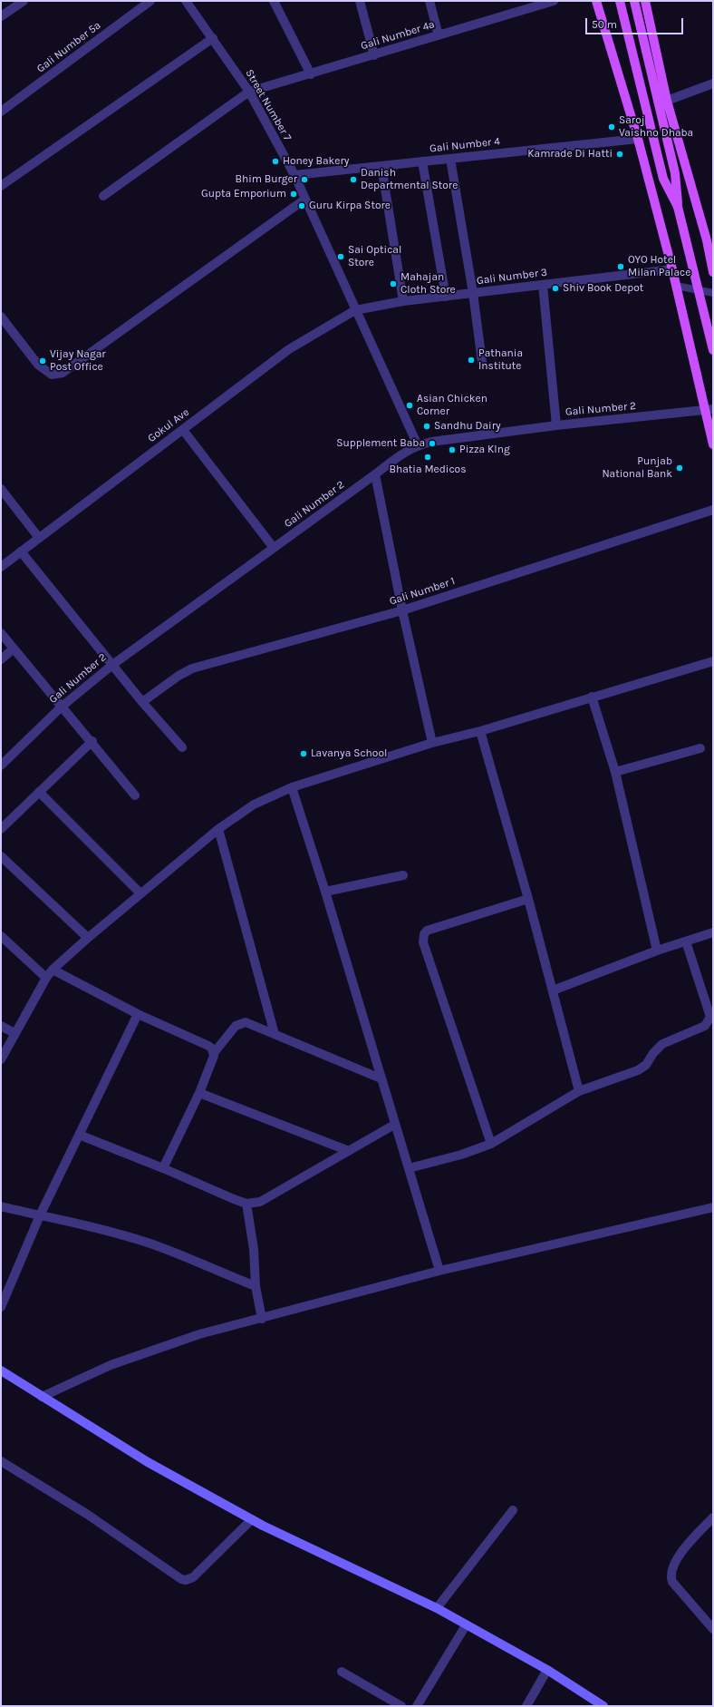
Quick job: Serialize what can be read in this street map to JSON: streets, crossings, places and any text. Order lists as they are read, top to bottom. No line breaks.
{"streets":{"street":["Gali Number 4a","Gali Number 5a","Street Number 7","Gali Number 4","Gali Number 3","Gali Number 2","Gokul Ave","Gali Number 1"]},"crossings":[["Gali Number 4a","Street Number 7"],["Street Number 7","Gali Number 4"],["Street Number 7","Gali Number 3"],["Street Number 7","Gali Number 2"],["Street Number 7","Gokul Ave"],["Gali Number 3","Gokul Ave"]],"places":["Saroj Vaishno Dhaba","Kamrade Di Hatti","Honey Bakery","Bhim Burger","Danish Departmental Store","Gupta Emporium","Guru Kirpa Store","Sai Optical Store","OYO Hotel Milan Palace","Mahajan Cloth Store","Shiv Book Depot","Pathania Institute","Vijay Nagar Post Office","Asian Chicken Corner","Sandhu Dairy","Supplement Baba","Pizza KIng","Bhatia Medicos","Punjab National Bank","Lavanya School"],"scale_bar":"50 m"}
